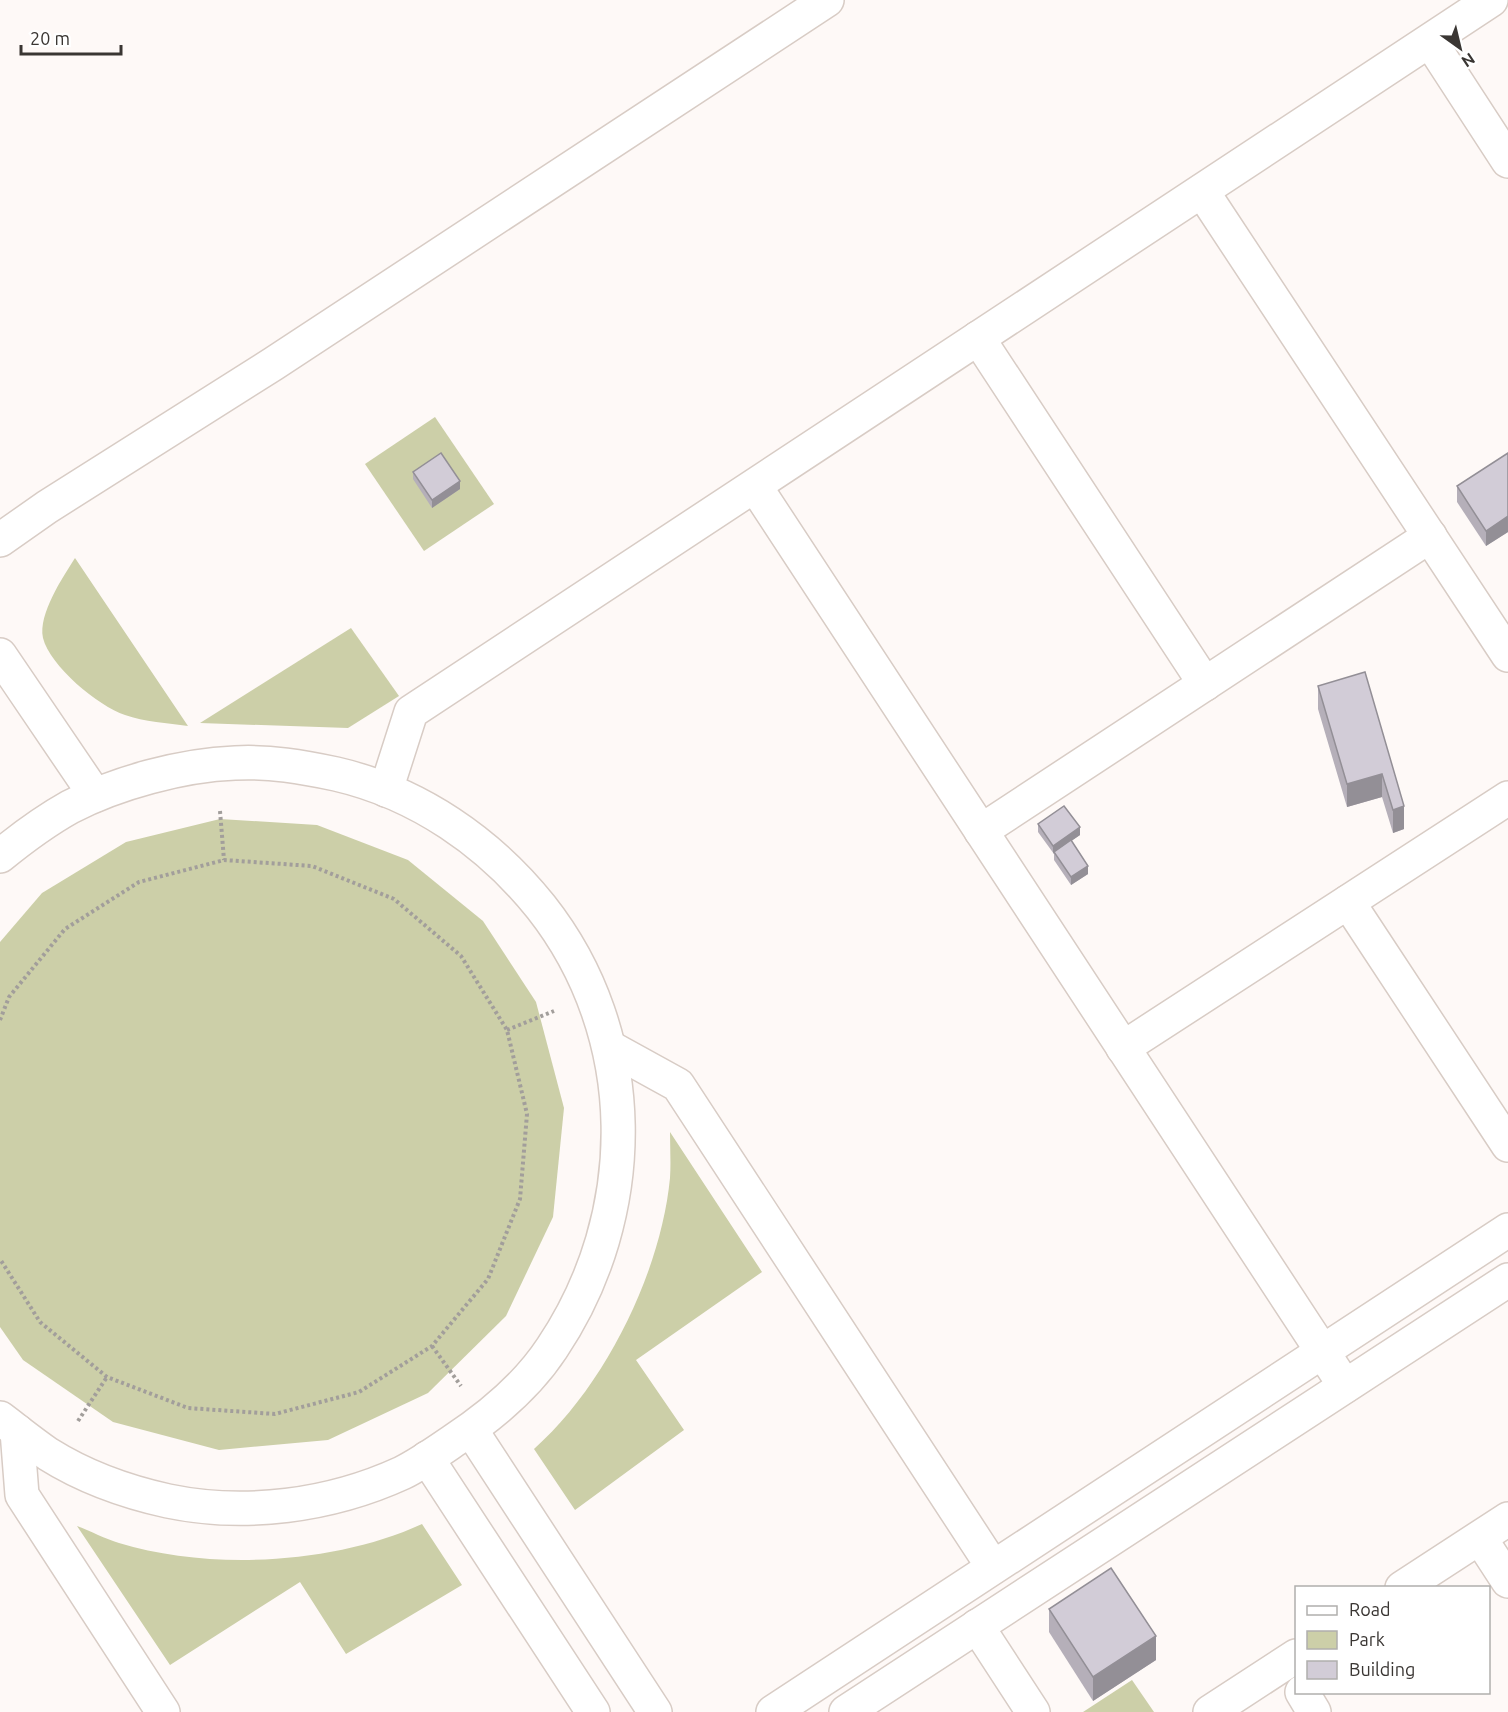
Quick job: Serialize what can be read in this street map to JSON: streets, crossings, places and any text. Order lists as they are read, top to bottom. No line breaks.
{"legend":["Road","Park","Building"],"scale_bar":"20 m","north":"bottom right"}
